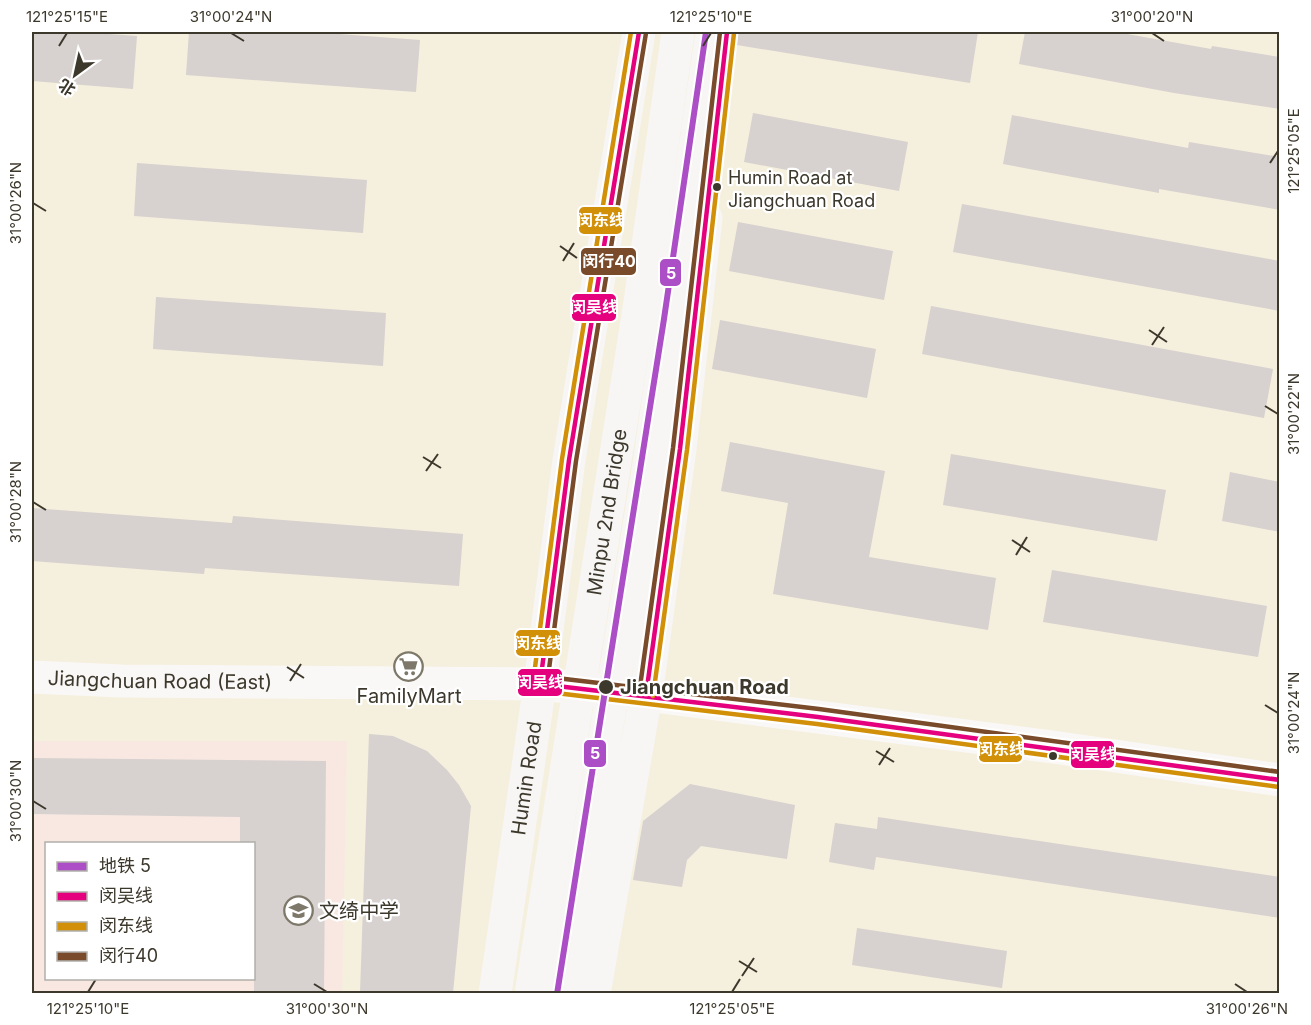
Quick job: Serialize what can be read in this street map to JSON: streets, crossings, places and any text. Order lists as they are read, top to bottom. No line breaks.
{"streets":{"main road":["Minpu 2nd Bridge","Jiangchuan Road (East)","Humin Road"]},"crossings":[["Jiangchuan Road (East)","Humin Road"]],"places":{"other":["Humin Road at Jiangchuan Road","Jiangchuan Road"],"supermarket":["FamilyMart"],"school or university":["文绮中学"]},"lines":["metro line 5","transit line 闵吴线","transit line 闵东线","transit line 闵行40"],"legend":["地铁 5","闵吴线","闵东线","闵行40"],"north":"bottom left","coordinates":["121°25'15\"E","31°00'24\"N","121°25'10\"E","31°00'20\"N","121°25'05\"E","31°00'26\"N","31°00'22\"N","31°00'28\"N","31°00'30\"N"]}
